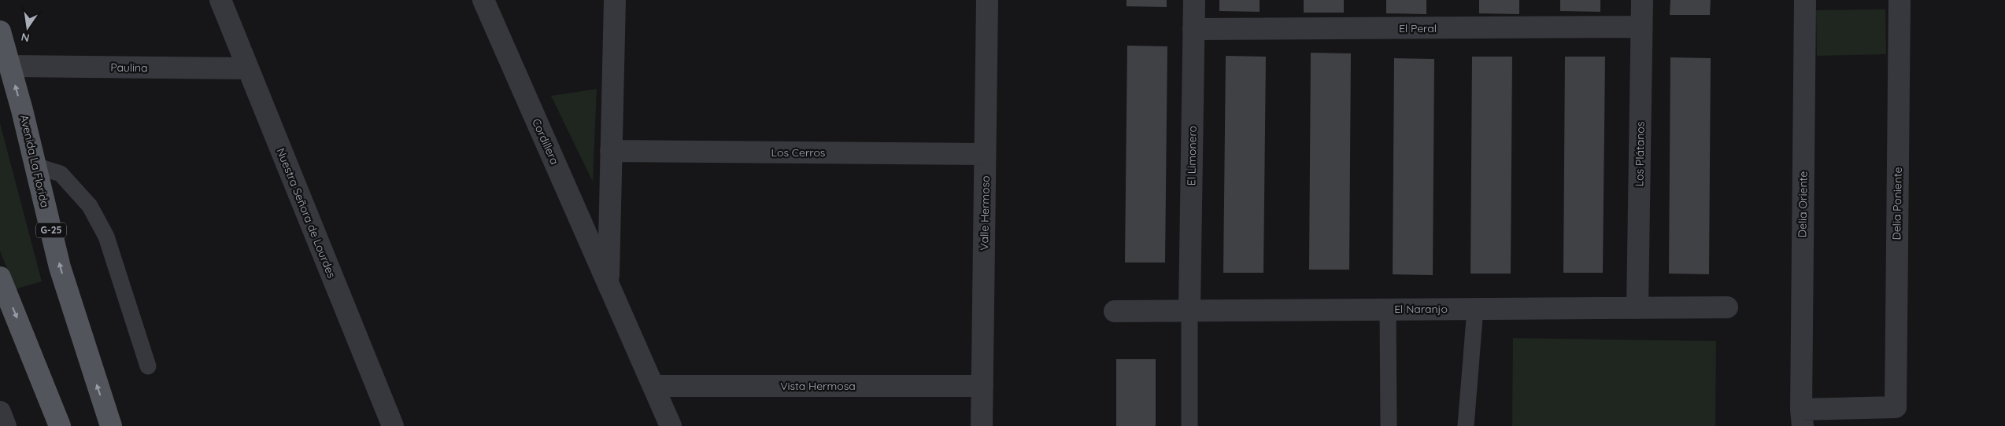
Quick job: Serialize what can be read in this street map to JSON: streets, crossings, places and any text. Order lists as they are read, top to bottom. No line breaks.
{"streets":{"main road":["Avenida La Florida","G-25"],"street":["El Peral","Paulina","Cordillera","Los Cerros","Los Plátanos","El Limonero","Delia Poniente","Delia Oriente","Nuestra Señora de Lourdes","Valle Hermoso","El Naranjo","Vista Hermosa"]},"crossings":[["El Peral","Los Plátanos"],["El Peral","El Limonero"],["Paulina","Avenida La Florida"],["Paulina","Nuestra Señora de Lourdes"],["Cordillera","Los Cerros"],["Cordillera","Vista Hermosa"],["Los Cerros","Valle Hermoso"],["Los Plátanos","El Naranjo"],["El Limonero","El Naranjo"],["Delia Poniente","Delia Oriente"],["Valle Hermoso","Vista Hermosa"]],"north":"bottom"}
